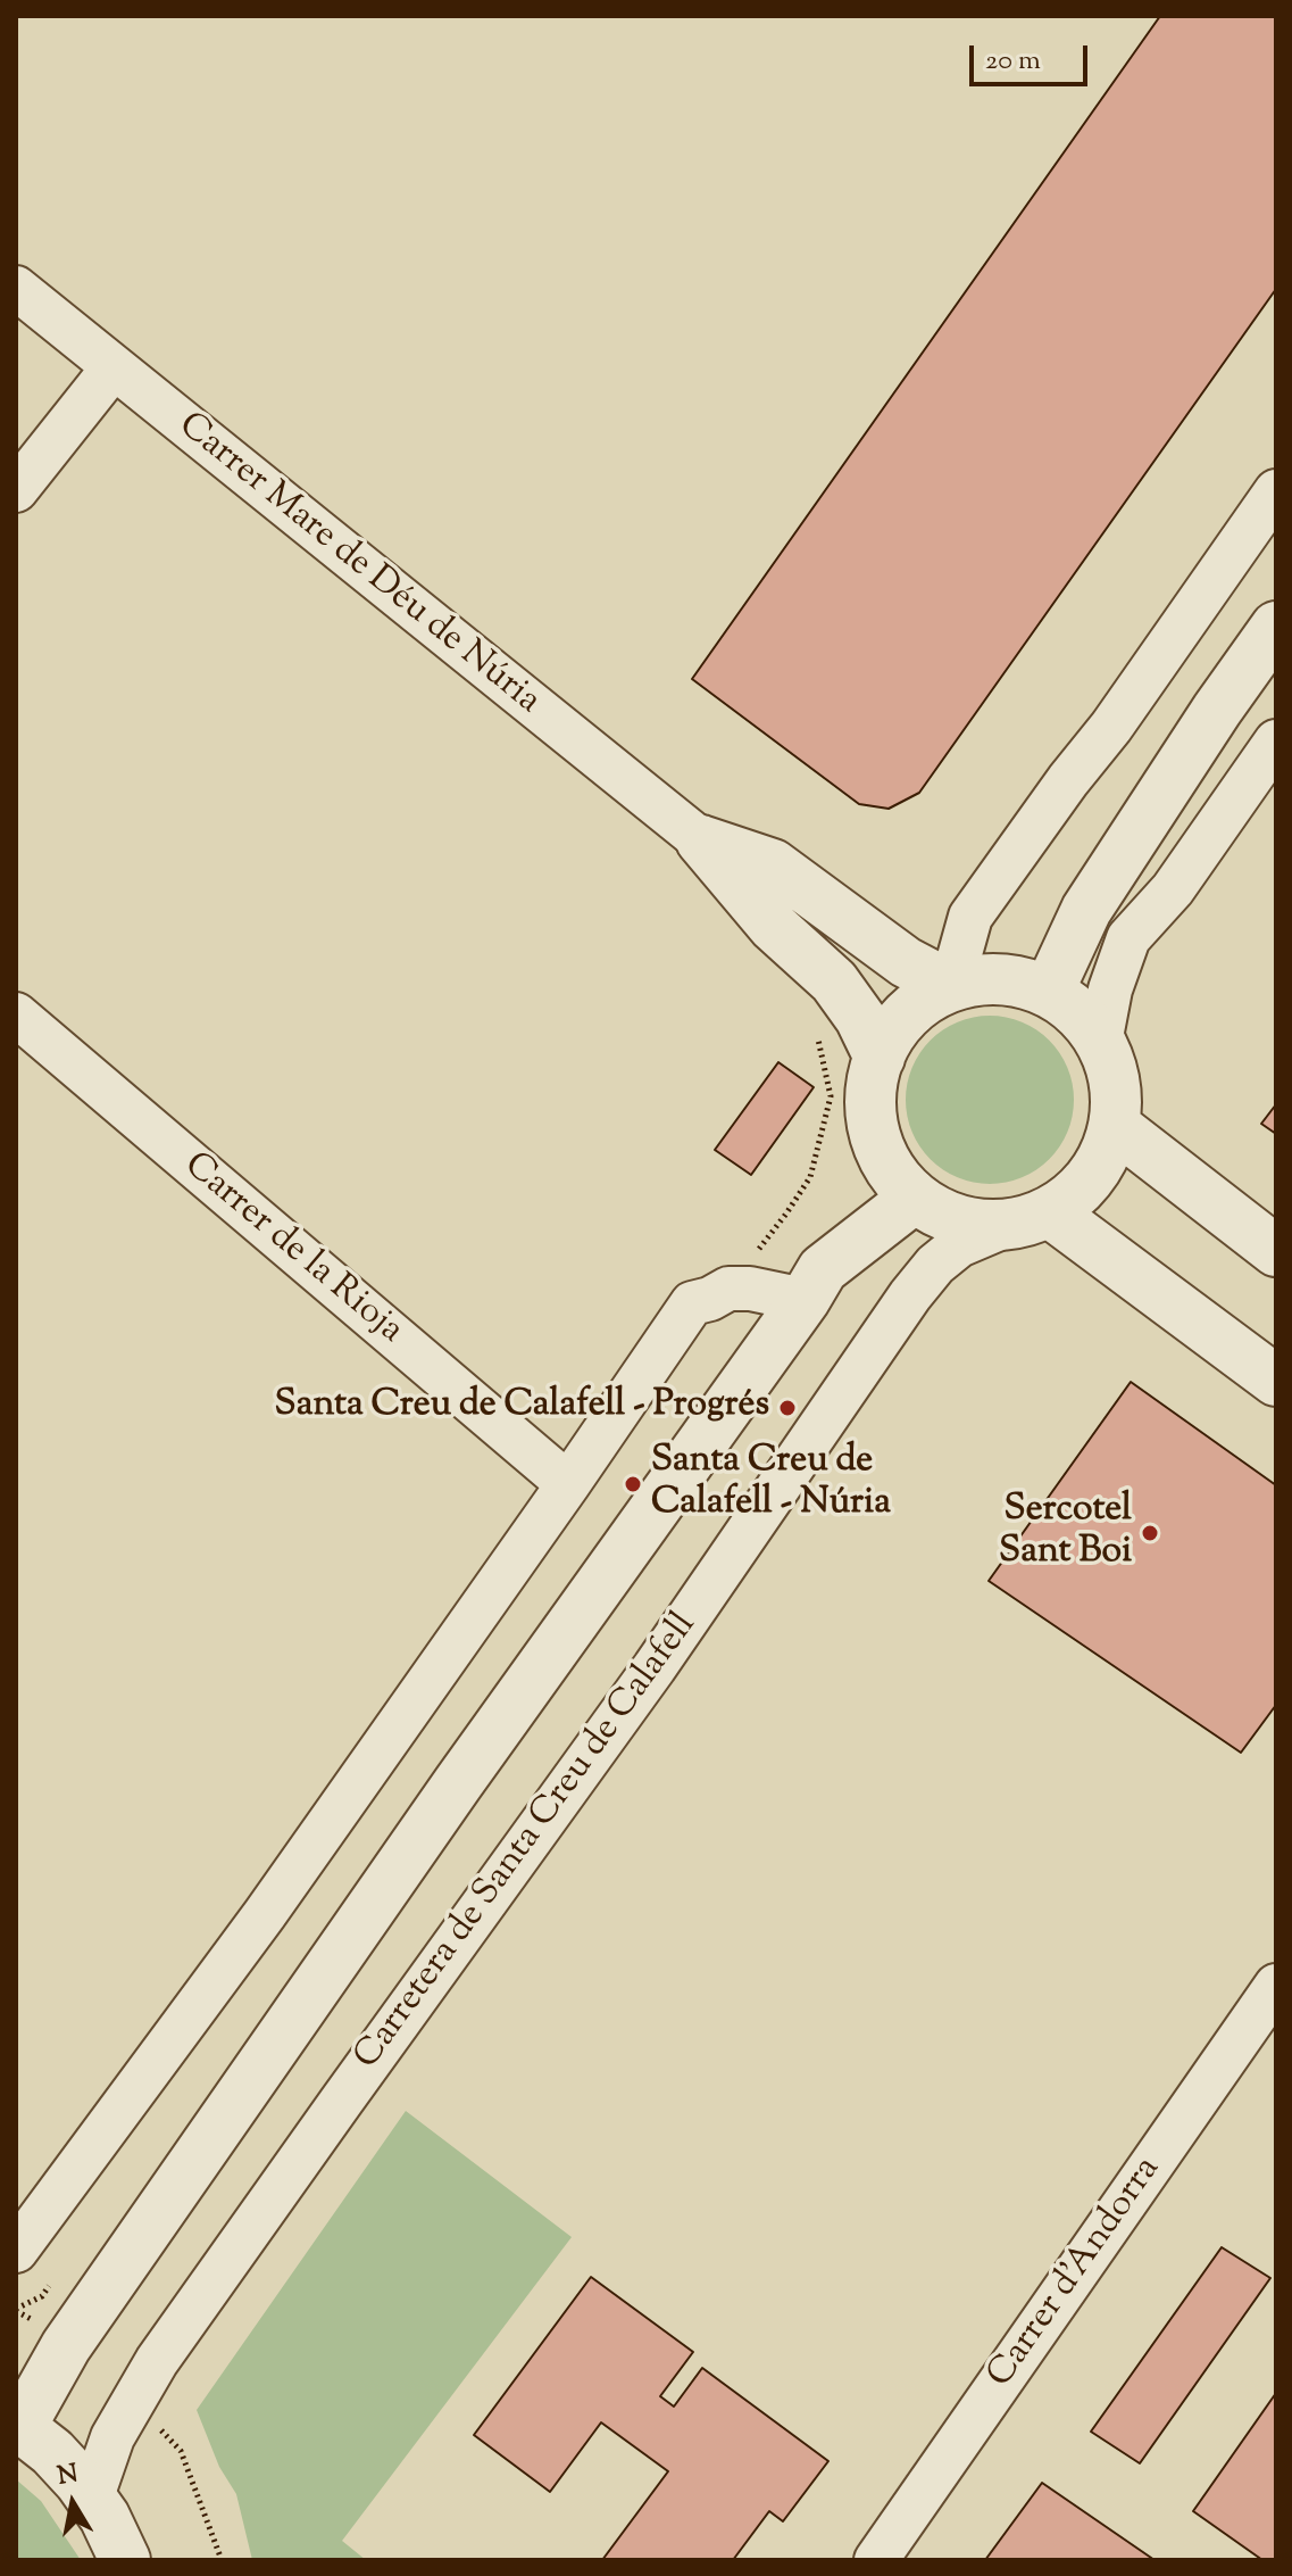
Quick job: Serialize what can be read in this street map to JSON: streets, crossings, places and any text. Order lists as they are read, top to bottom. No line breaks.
{"streets":{"street":["Carrer Mare de Déu de Núria","Carrer de la Rioja","Carretera de Santa Creu de Calafell","Carrer d'Andorra"]},"places":["Santa Creu de Calafell - Progrés","Santa Creu de Calafell - Núria","Sercotel Sant Boi"],"scale_bar":"20 m","north":"top"}
